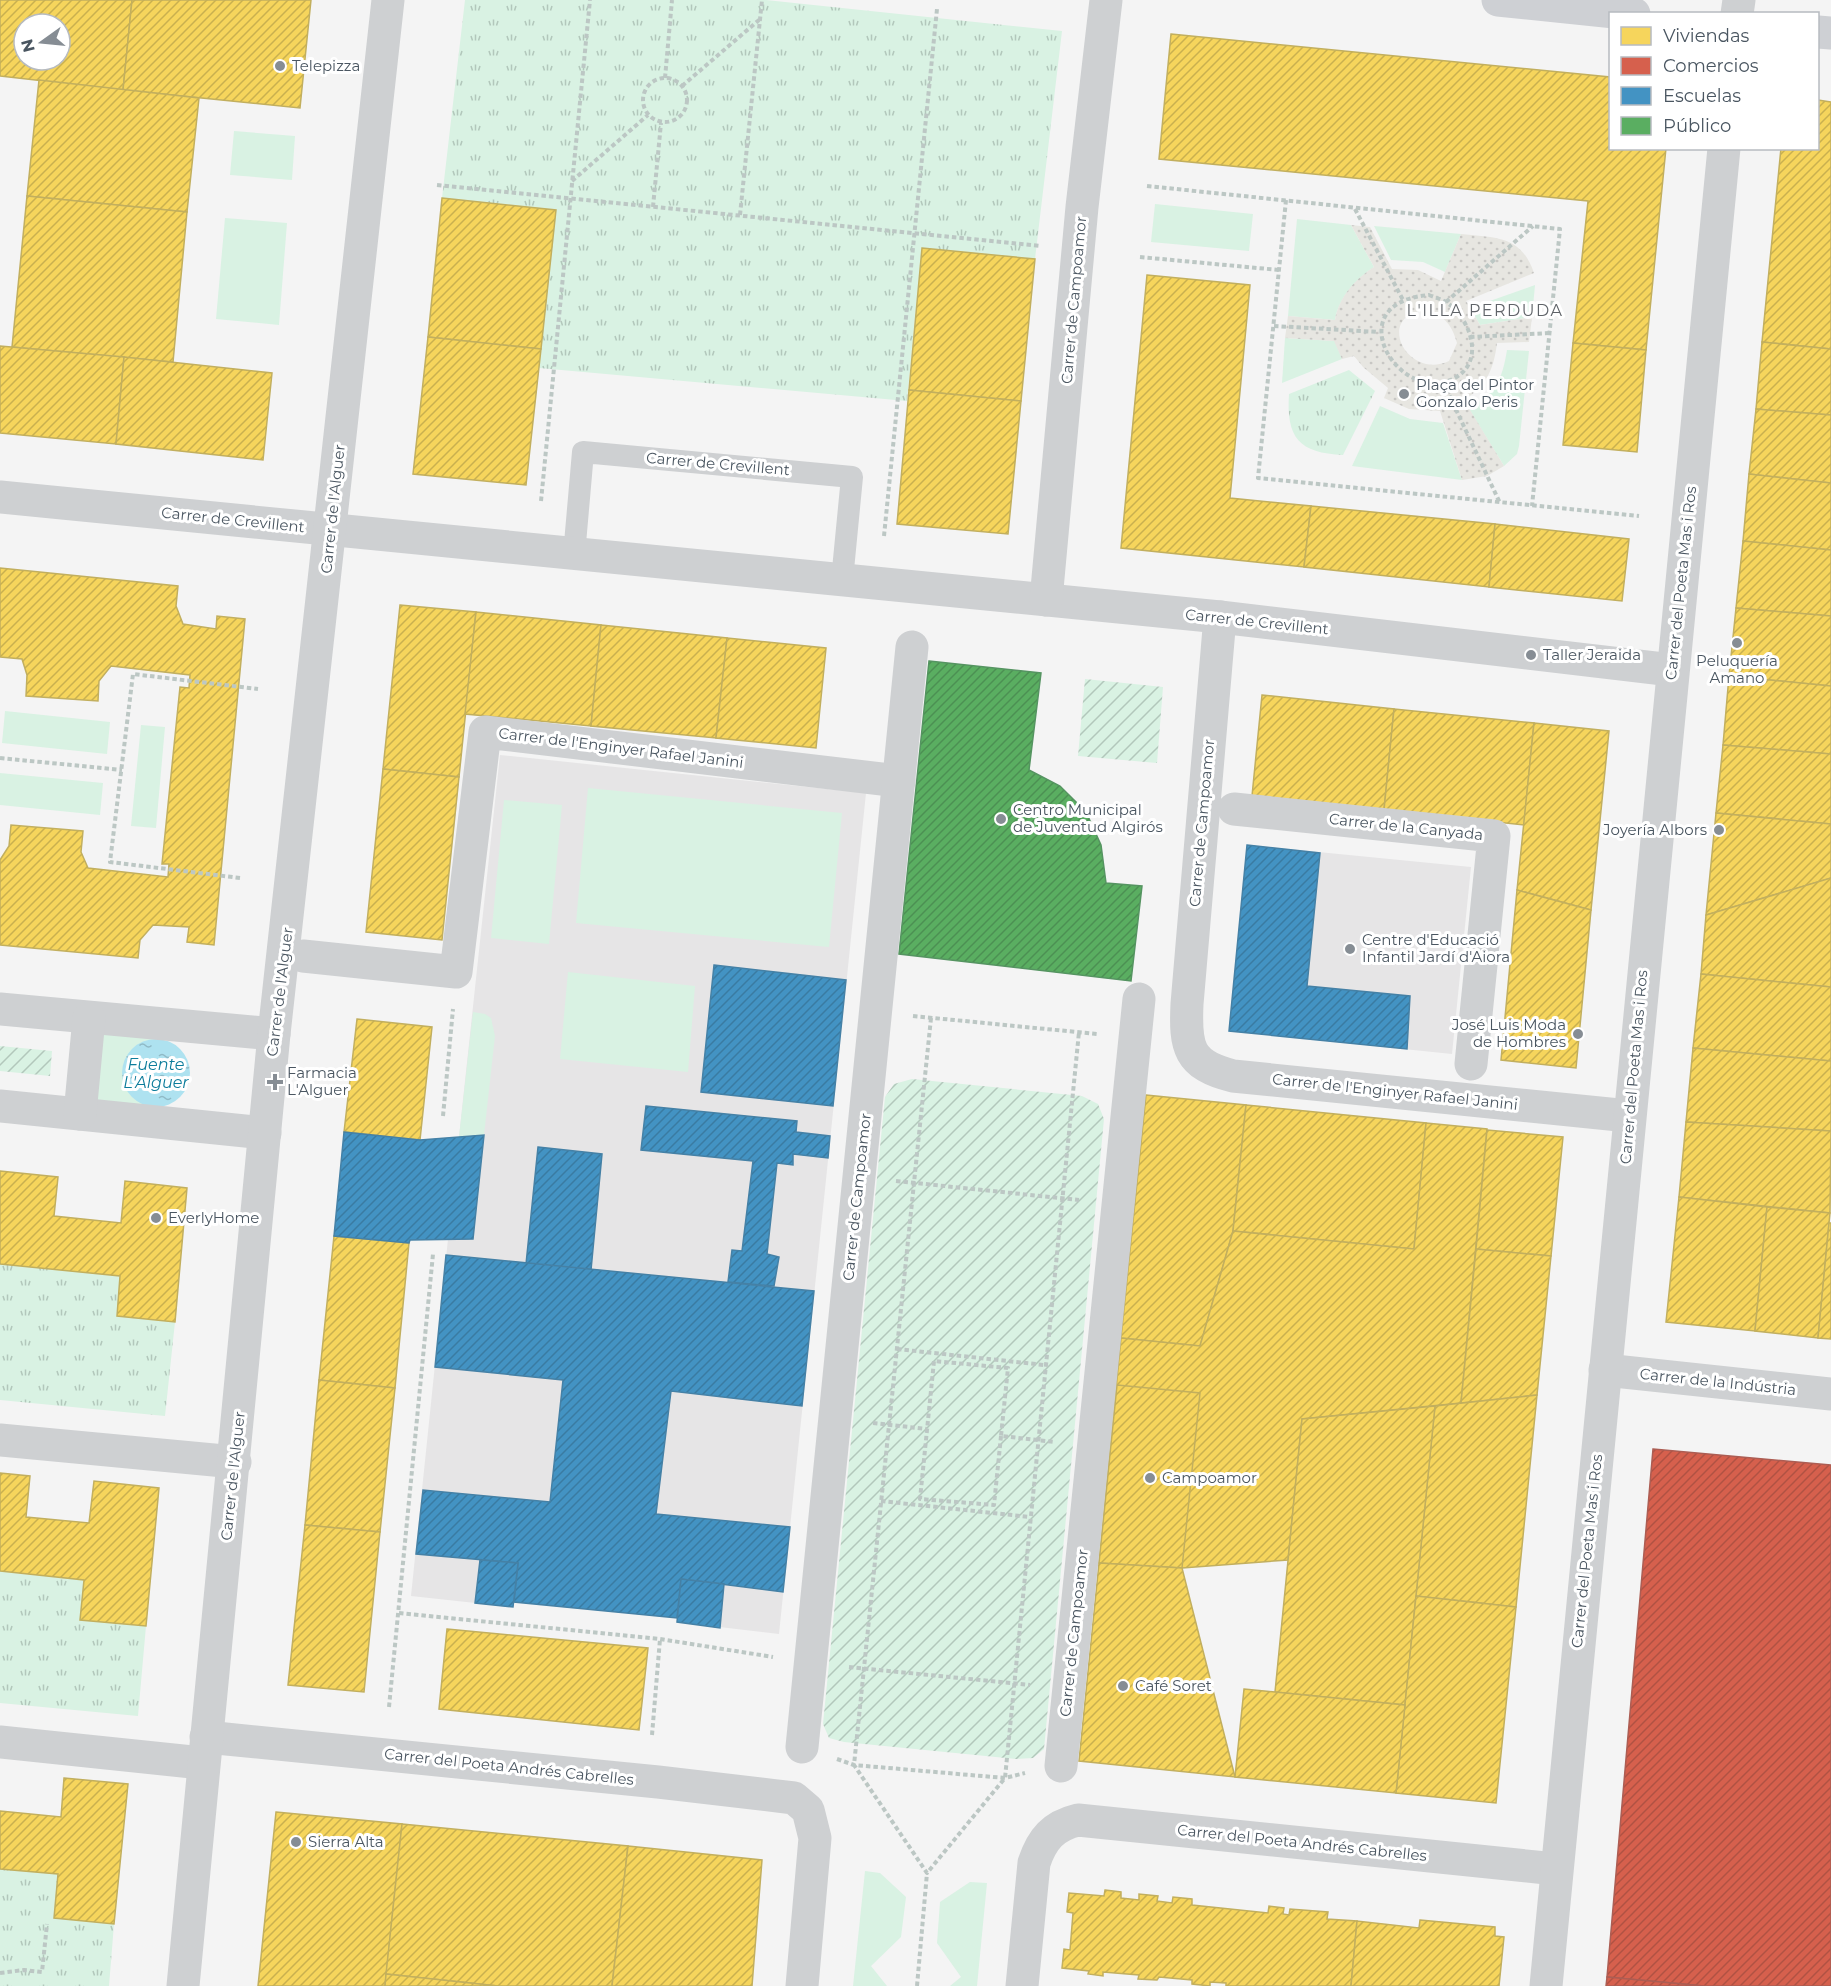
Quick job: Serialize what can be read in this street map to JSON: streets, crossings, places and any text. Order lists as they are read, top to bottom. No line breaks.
{"streets":{"street":["Carrer de Campoamor","Carrer de Crevillent","Carrer de l'Alguer","Carrer del Poeta Mas i Ros","Carrer de l'Enginyer Rafael Janini","Carrer de la Canyada","Carrer de la Indústria","Carrer del Poeta Andrés Cabrelles"]},"crossings":[["Carrer de Campoamor","Carrer de Crevillent"],["Carrer de Campoamor","Carrer de l'Enginyer Rafael Janini"],["Carrer de Crevillent","Carrer de l'Alguer"],["Carrer de Crevillent","Carrer del Poeta Mas i Ros"],["Carrer de l'Alguer","Carrer del Poeta Andrés Cabrelles"],["Carrer del Poeta Mas i Ros","Carrer de l'Enginyer Rafael Janini"],["Carrer del Poeta Mas i Ros","Carrer de la Indústria"],["Carrer del Poeta Mas i Ros","Carrer del Poeta Andrés Cabrelles"]],"districts":["L'ILLA PERDUDA"],"water":["Fuente L'Alguer"],"places":{"other":["Telepizza","Plaça del Pintor Gonzalo Peris","Peluquería Amano","Taller Jeraida","Centro Municipal de Juventud Algirós","Joyería Albors","Centre d'Educació Infantil Jardí d'Aiora","José Luis Moda de Hombres","EverlyHome","Campoamor","Café Soret","Sierra Alta"],"health":["Farmacia L'Alguer"]},"legend":["Viviendas","Comercios","Escuelas","Público"],"north":"left"}
